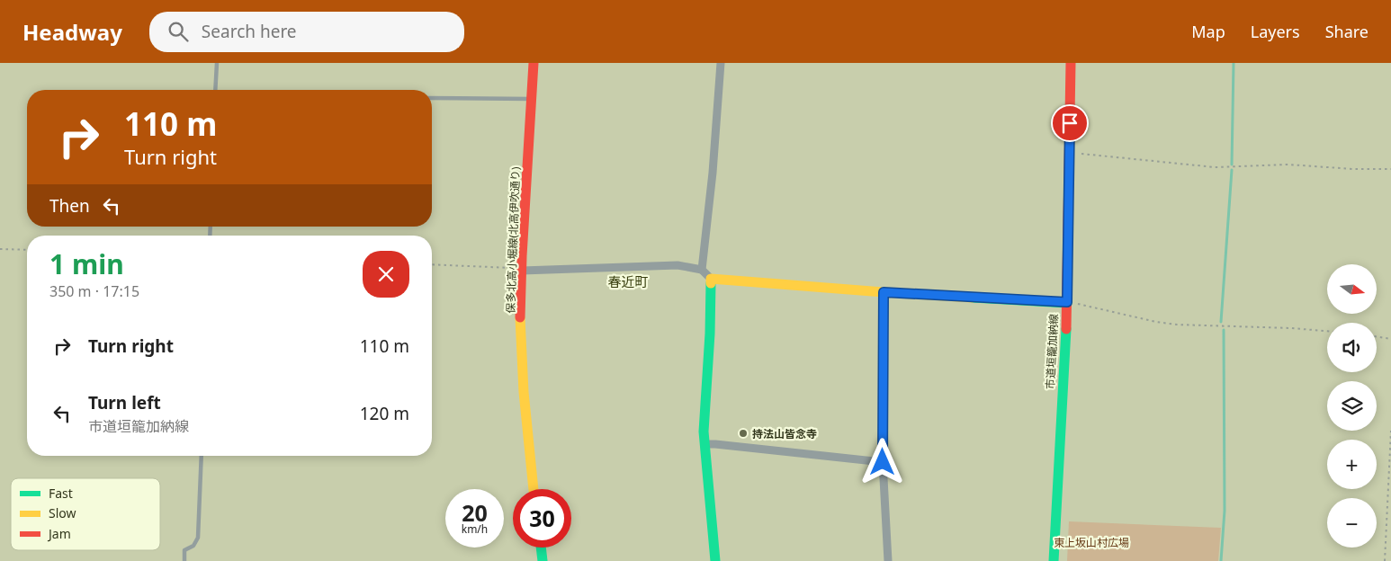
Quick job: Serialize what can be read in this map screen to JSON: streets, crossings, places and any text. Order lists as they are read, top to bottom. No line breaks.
{"streets":{"street":["保多北高小堀線(北高伊吹通り)","市道垣籠加納線"]},"districts":["春近町"],"parks":["東上坂山村広場"],"places":["持法山皆念寺"],"legend":["Fast","Slow","Jam"],"north":"right","page":{"header":"Headway","search":"Search here","nav":["Map","Layers","Share"],"turn":["110 m","Turn right"],"then":"Then","heading":["1 min","350 m · 17:15"],"map_buttons":["+","−"],"list":[{"name":"Turn right","value":"110 m"},{"name":"Turn left","note":"市道垣籠加納線","value":"120 m"}],"speed":"20 km/h","limit":"30"}}
